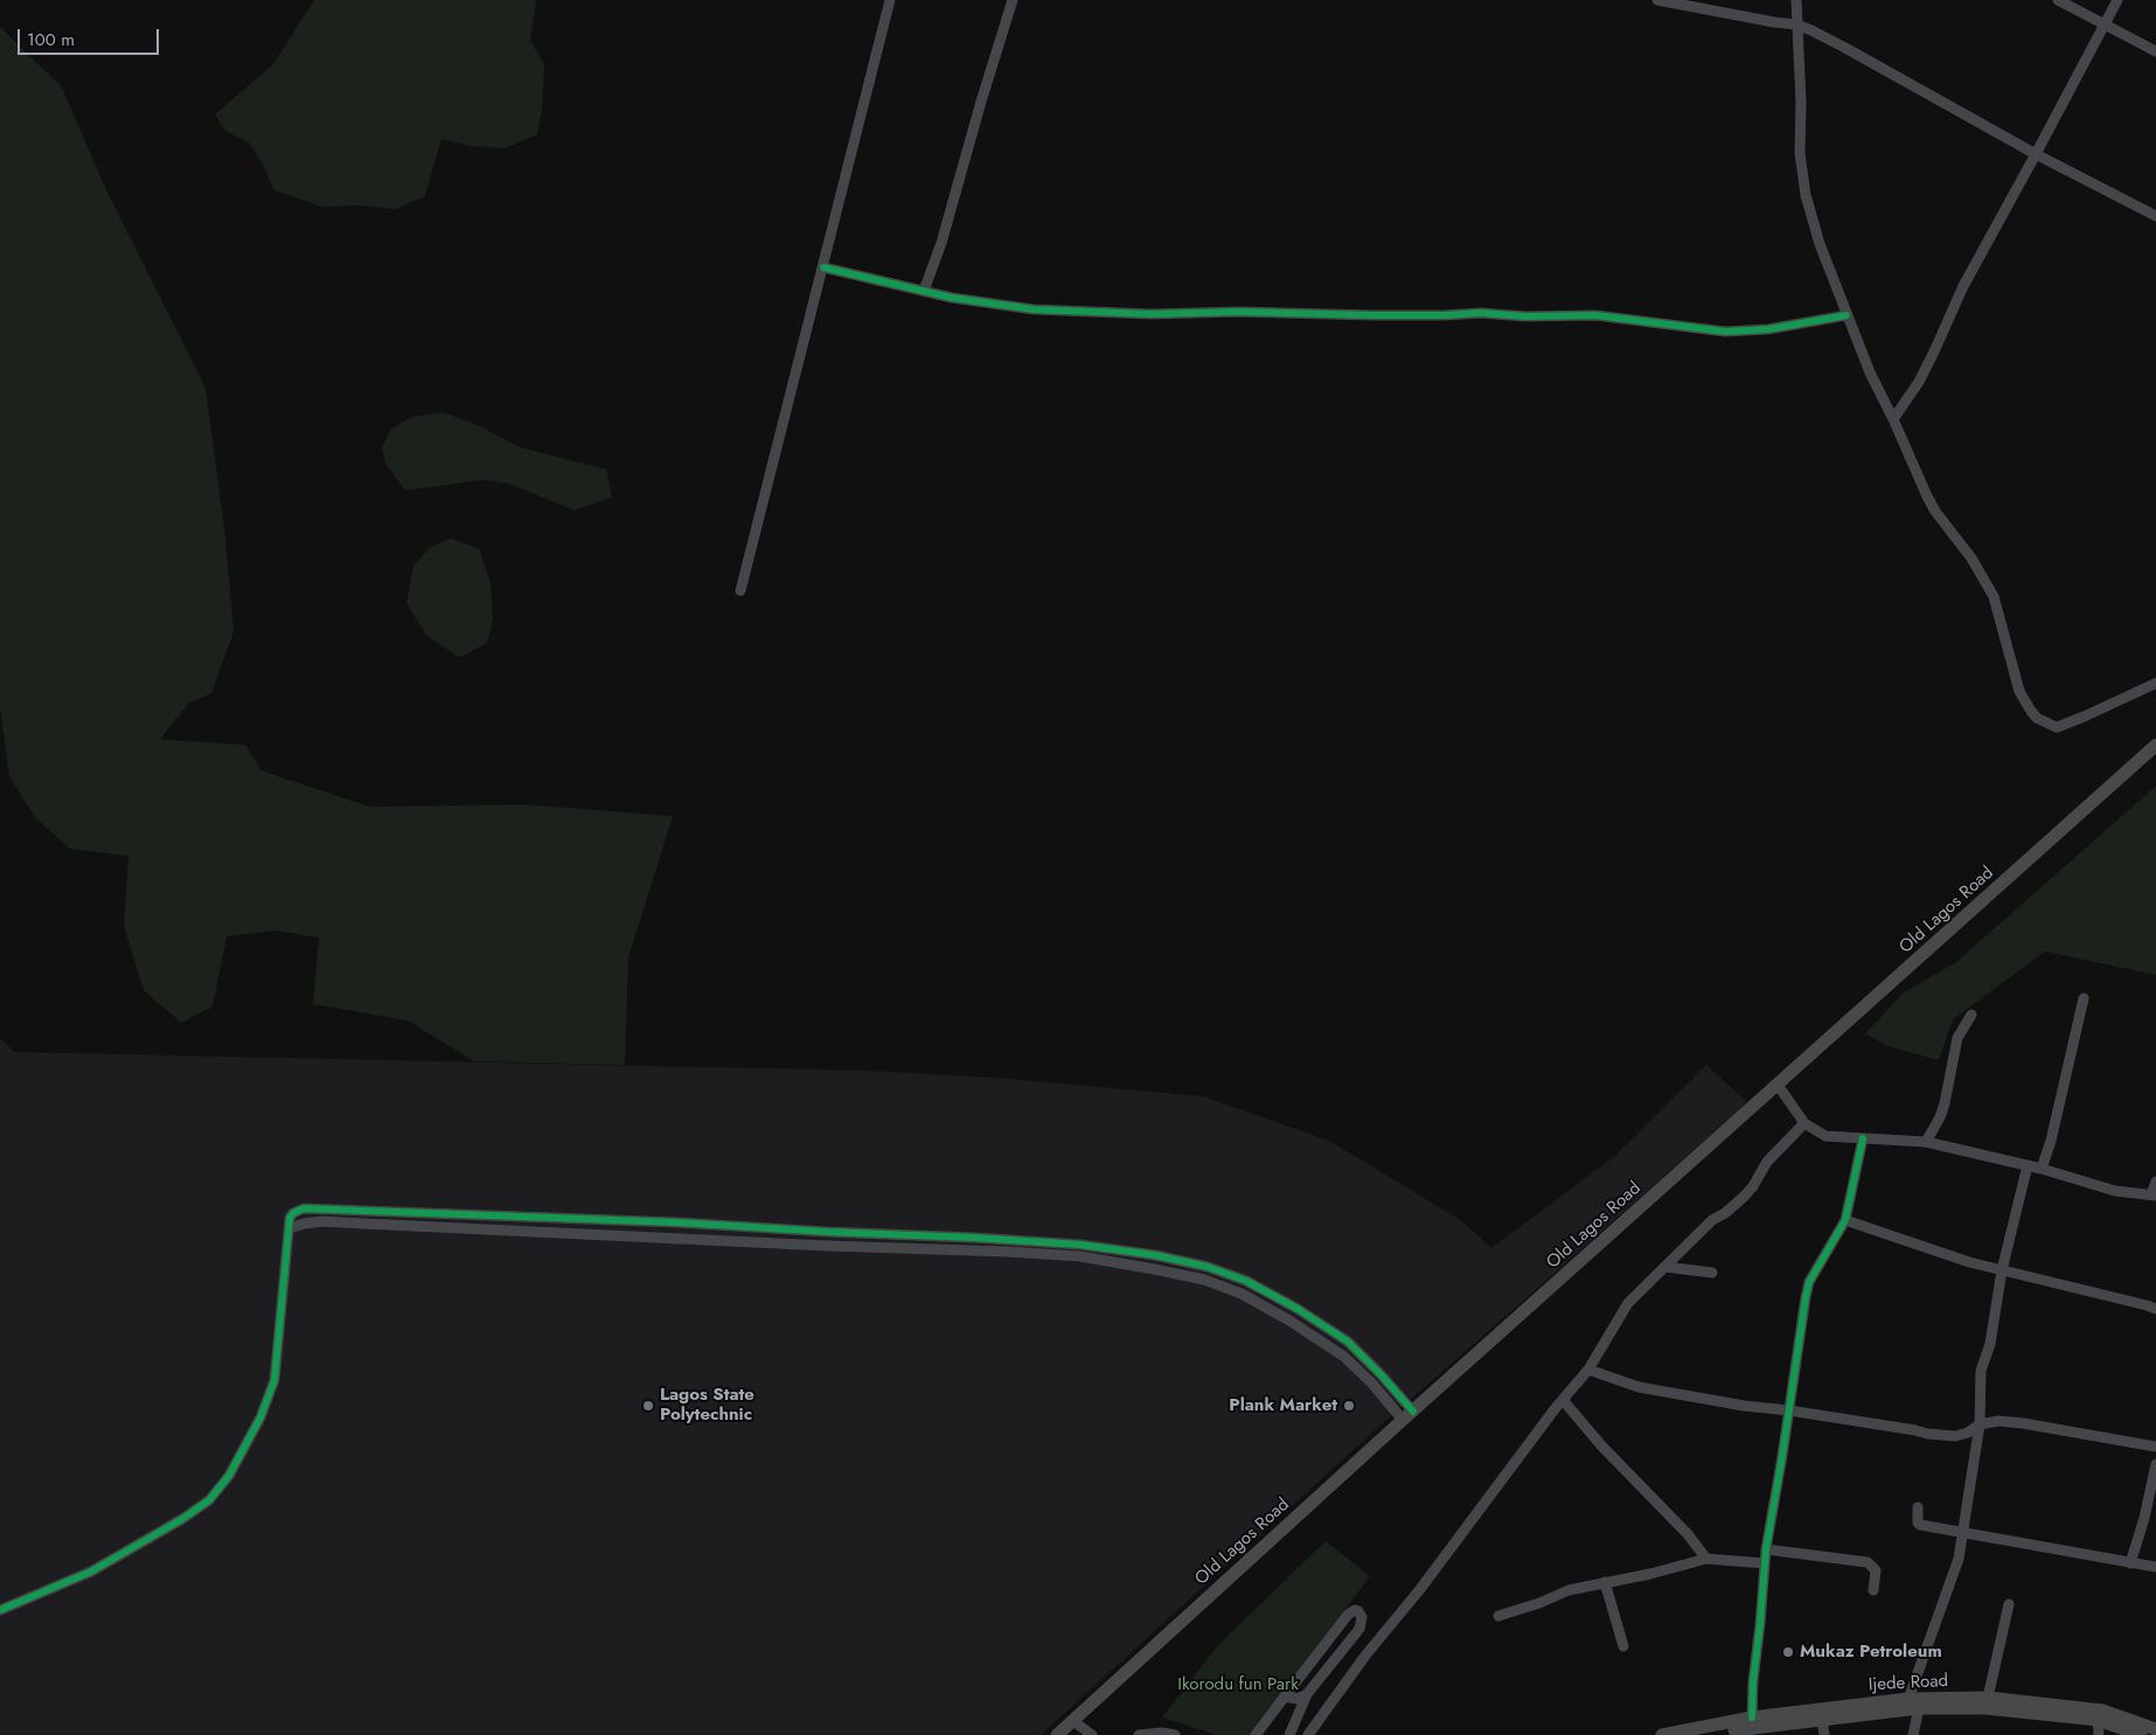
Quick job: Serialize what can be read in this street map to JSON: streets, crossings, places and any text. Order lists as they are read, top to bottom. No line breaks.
{"streets":{"main road":["Old Lagos Road","Ijede Road"]},"parks":["Ikorodu fun Park"],"places":["Lagos State Polytechnic","Plank Market","Mukaz Petroleum"],"scale_bar":"100 m"}
